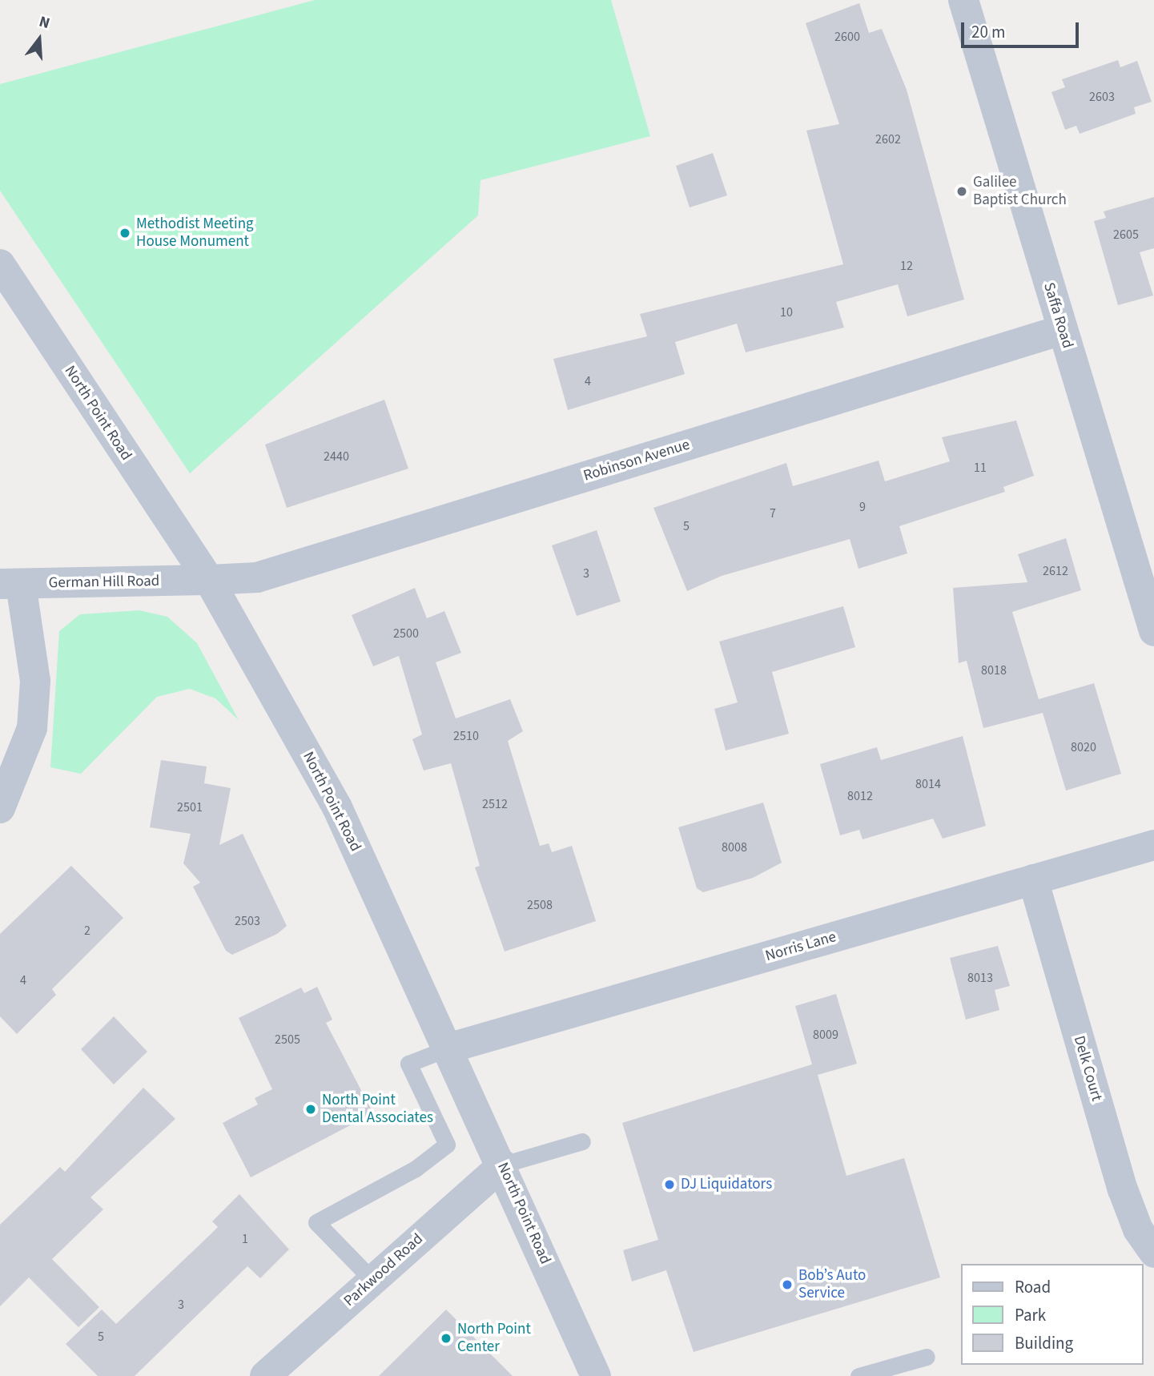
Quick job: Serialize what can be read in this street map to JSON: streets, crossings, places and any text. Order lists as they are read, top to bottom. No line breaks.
{"streets":{"street":["Saffa Road","North Point Road","Robinson Avenue","German Hill Road","Norris Lane","Delk Court","Parkwood Road"]},"crossings":[["Saffa Road","Robinson Avenue"],["North Point Road","Robinson Avenue"],["North Point Road","German Hill Road"],["North Point Road","Norris Lane"],["North Point Road","Parkwood Road"],["Robinson Avenue","German Hill Road"],["Norris Lane","Delk Court"]],"places":["Galilee Baptist Church","Methodist Meeting House Monument","North Point Dental Associates","DJ Liquidators","Bob’s Auto Service","North Point Center"],"house_numbers":["2600","2603","2602","2605","12","10","4","2440","11","9","7","5","2612","3","2500","8018","2510","8020","8014","8012","2512","2501","8008","2508","2503","2","8013","4","8009","2505","1","3","5"],"legend":["Road","Park","Building"],"scale_bar":"20 m","north":"top"}
